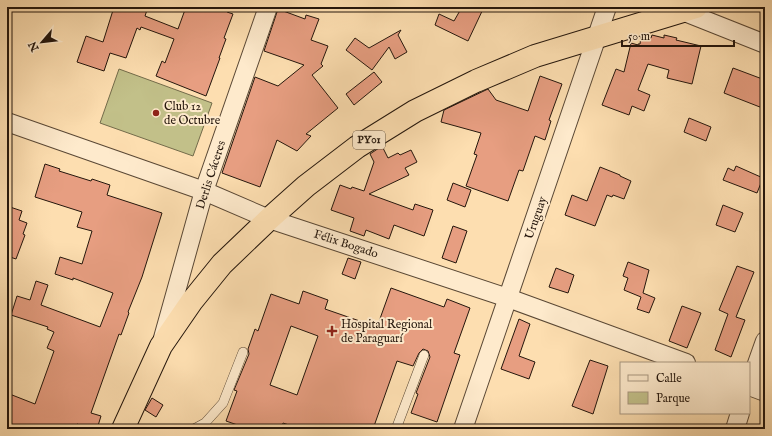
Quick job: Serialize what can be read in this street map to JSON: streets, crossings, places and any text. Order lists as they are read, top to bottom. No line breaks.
{"streets":{"highway":["PY01"],"street":["Derlis Cáceres","Uruguay","Félix Bogado"]},"crossings":[["PY01","Derlis Cáceres"],["PY01","Uruguay"],["PY01","Félix Bogado"],["Derlis Cáceres","Félix Bogado"],["Uruguay","Félix Bogado"]],"places":{"other":["Club 12 de Octubre"],"health":["Hospital Regional de Paraguarí"]},"legend":["Calle","Parque"],"scale_bar":"50 m","north":"bottom left"}
